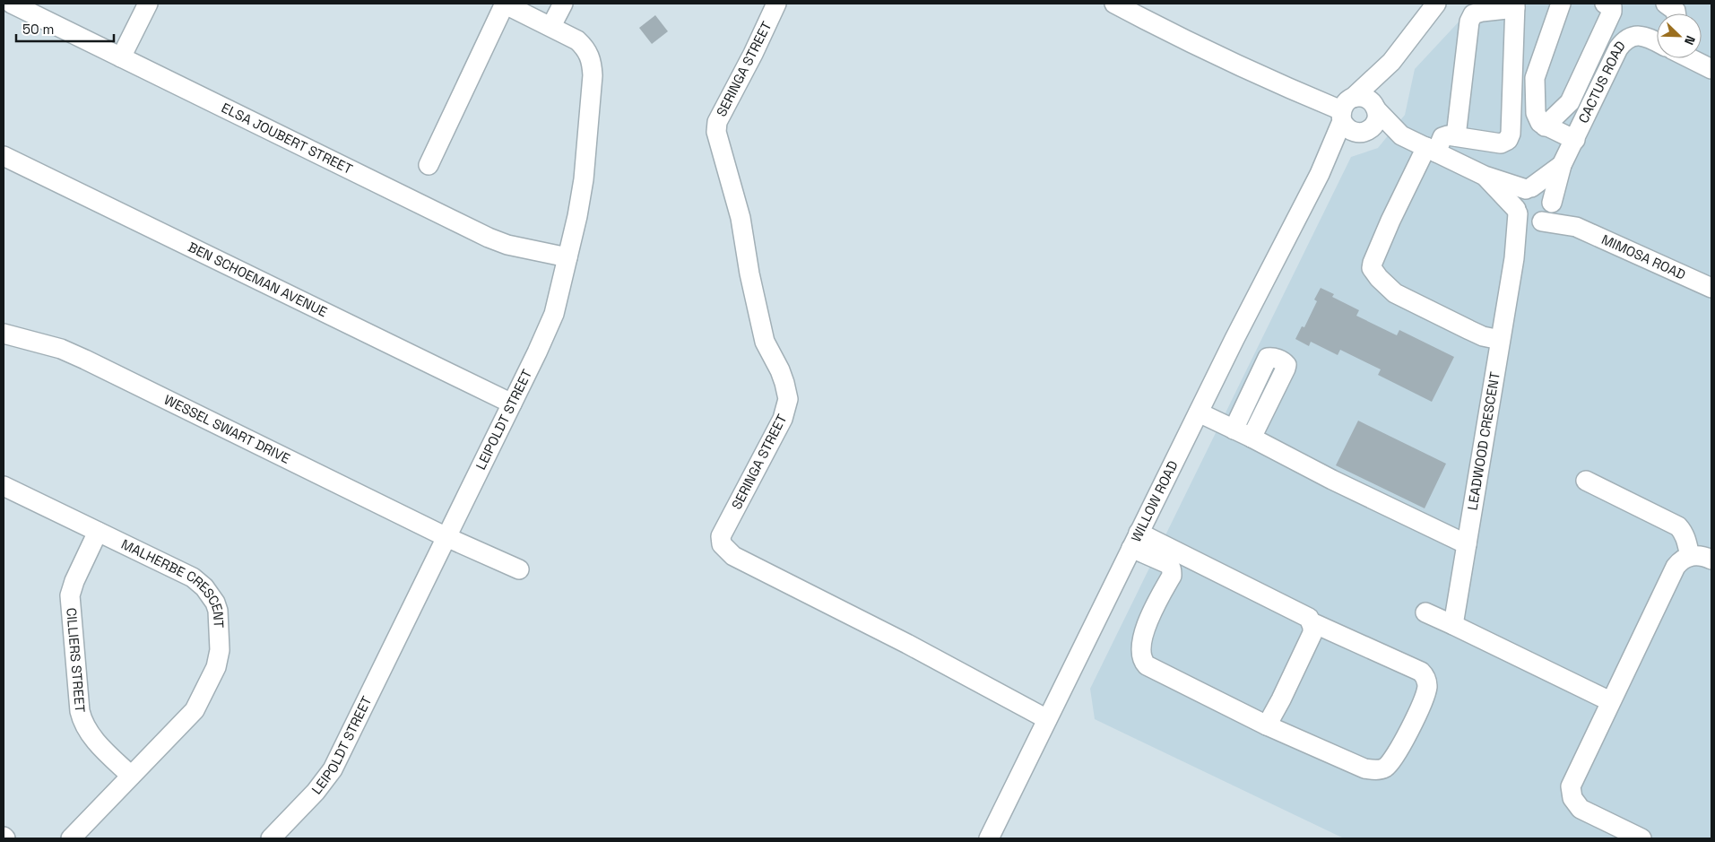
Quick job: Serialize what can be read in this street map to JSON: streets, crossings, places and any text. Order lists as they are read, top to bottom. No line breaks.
{"streets":{"street":["SERINGA STREET","CACTUS ROAD","ELSA JOUBERT STREET","MIMOSA ROAD","BEN SCHOEMAN AVENUE","LEIPOLDT STREET","WESSEL SWART DRIVE","LEADWOOD CRESCENT","WILLOW ROAD","MALHERBE CRESCENT","CILLIERS STREET"]},"crossings":[["SERINGA STREET","WILLOW ROAD"],["CACTUS ROAD","MIMOSA ROAD"],["CACTUS ROAD","LEADWOOD CRESCENT"],["ELSA JOUBERT STREET","LEIPOLDT STREET"],["MIMOSA ROAD","LEADWOOD CRESCENT"],["MIMOSA ROAD","WILLOW ROAD"],["BEN SCHOEMAN AVENUE","LEIPOLDT STREET"],["LEIPOLDT STREET","WESSEL SWART DRIVE"],["MALHERBE CRESCENT","CILLIERS STREET"]],"scale_bar":"50 m","north":"bottom right"}
